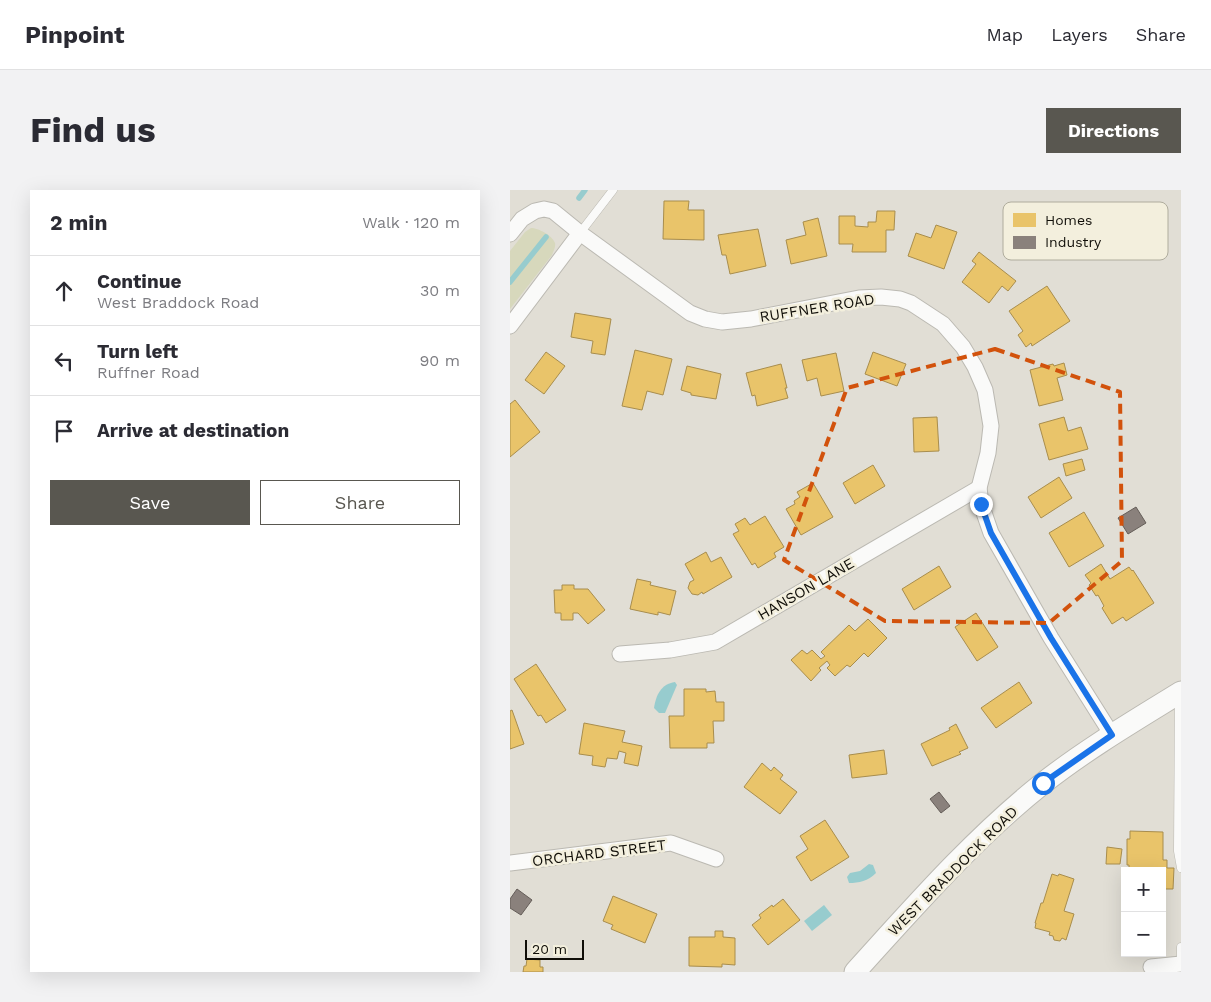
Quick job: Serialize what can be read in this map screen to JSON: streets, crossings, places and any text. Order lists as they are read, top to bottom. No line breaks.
{"streets":{"main road":["WEST BRADDOCK ROAD"],"street":["RUFFNER ROAD","HANSON LANE","ORCHARD STREET"]},"crossings":[["RUFFNER ROAD","HANSON LANE"],["RUFFNER ROAD","WEST BRADDOCK ROAD"]],"legend":["Homes","Industry"],"scale_bar":"20 m","page":{"header":"Pinpoint","nav":["Map","Layers","Share"],"buttons":["Directions",["Save","Share"]],"title":"Find us","heading":["2 min","Walk · 120 m"],"list":[["Continue","West Braddock Road","30 m"],["Turn left","Ruffner Road","90 m"],"Arrive at destination"],"map_buttons":["+","−"],"scale":"20 m"}}
